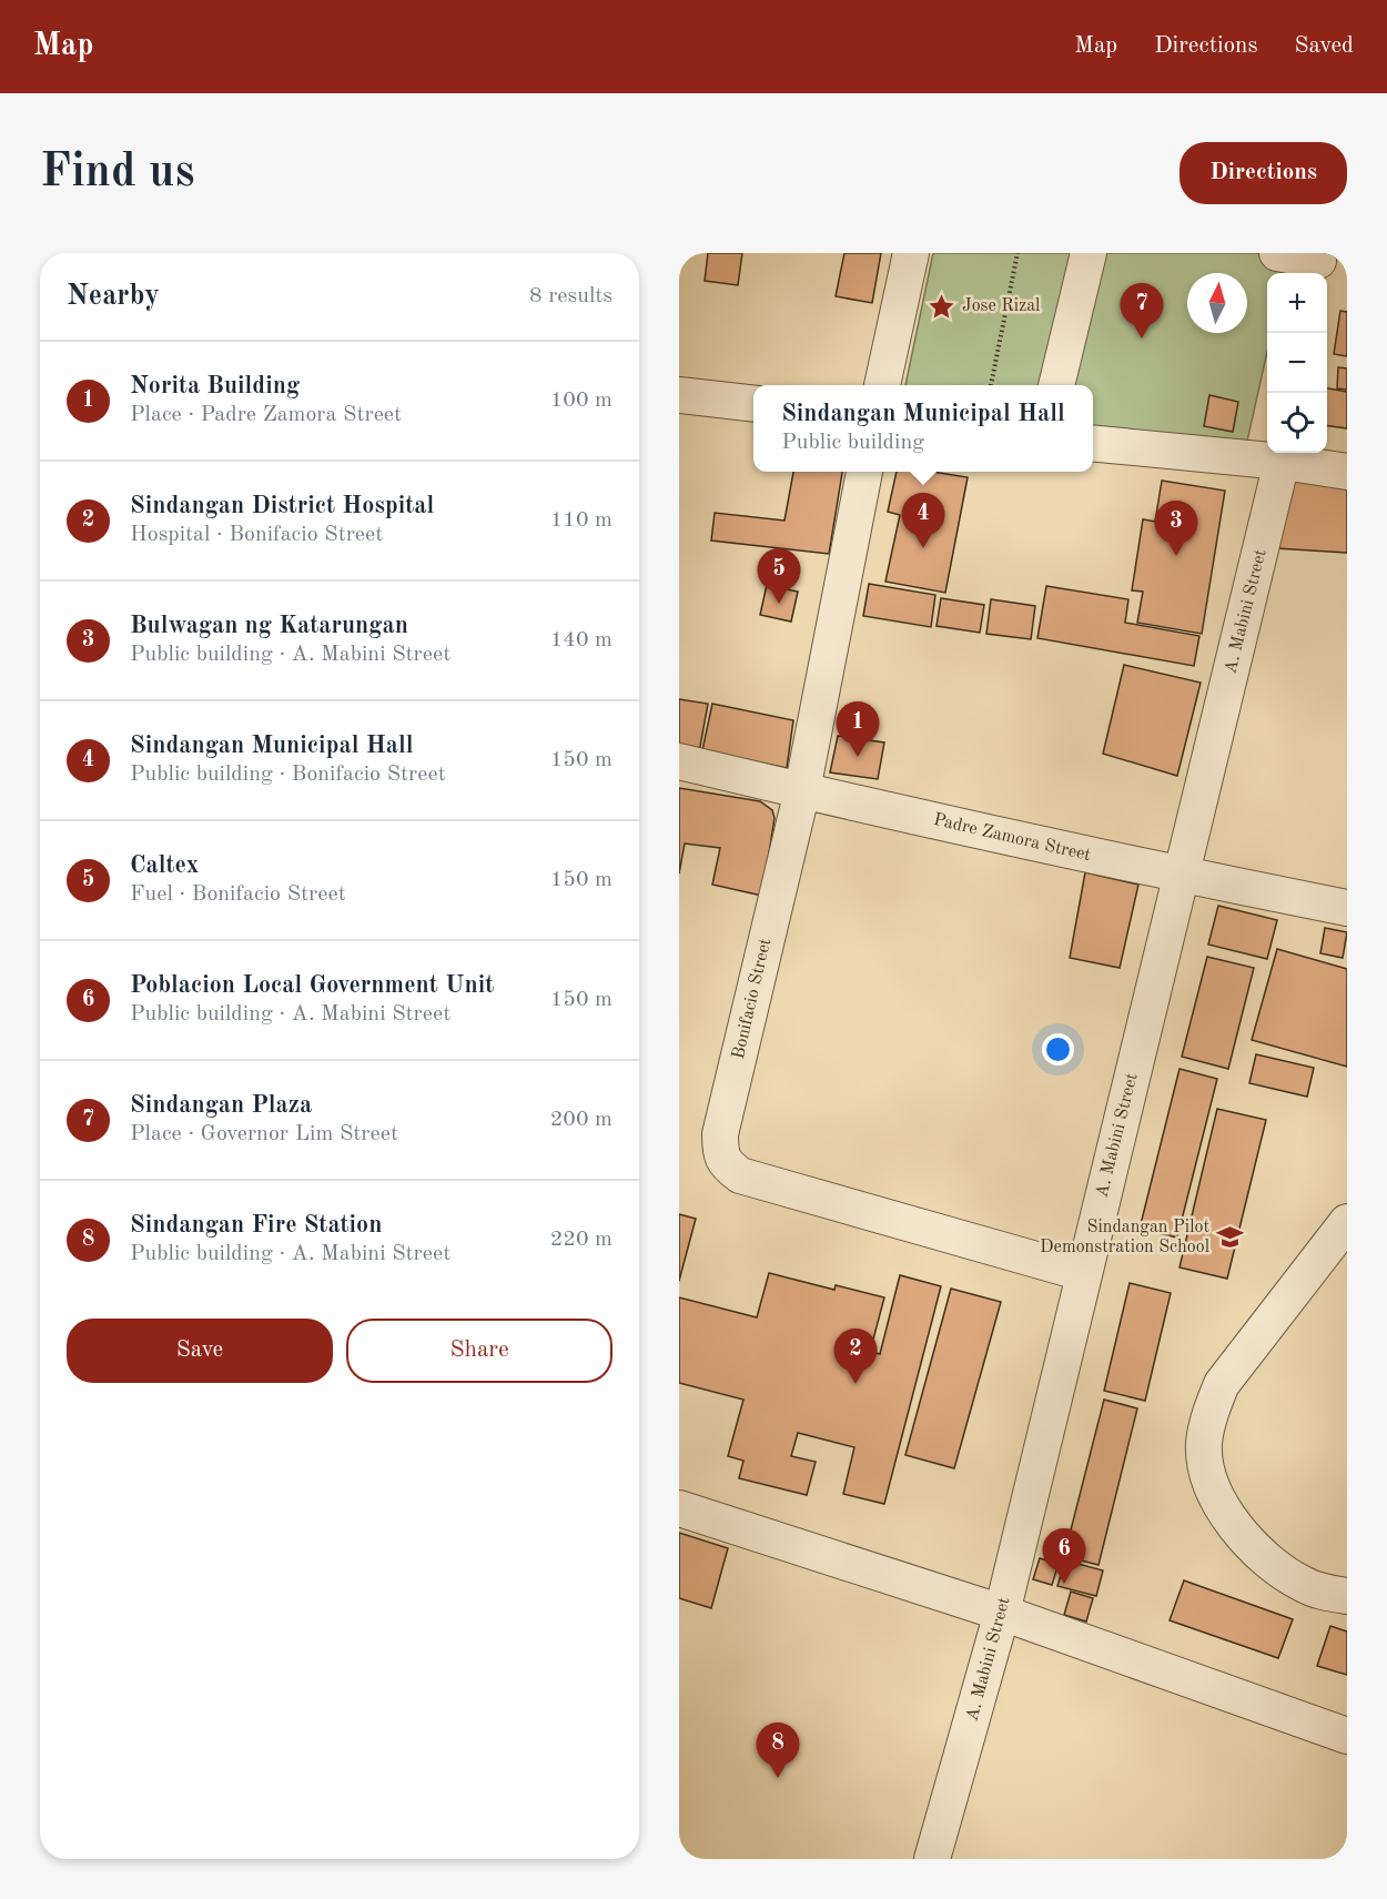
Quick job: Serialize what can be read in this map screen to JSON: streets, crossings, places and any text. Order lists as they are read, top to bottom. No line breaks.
{"streets":{"street":["A. Mabini Street","Padre Zamora Street","Bonifacio Street"]},"crossings":[["A. Mabini Street","Padre Zamora Street"],["A. Mabini Street","Bonifacio Street"],["Padre Zamora Street","Bonifacio Street"]],"places":{"place":["Jose Rizal"],"school or university":["Sindangan Pilot Demonstration School"]},"north":"top","page":{"header":"Map","nav":["Map","Directions","Saved"],"buttons":["Directions",["Save","Share"]],"title":"Find us","heading":["Nearby","8 results"],"map_buttons":["+","−"],"pins":["7","4","3","5","1","2","6","8"],"list":[{"mark":"1","name":"Norita Building","note":"Place · Padre Zamora Street","value":"100 m"},{"mark":"2","name":"Sindangan District Hospital","note":"Hospital · Bonifacio Street","value":"110 m"},{"mark":"3","name":"Bulwagan ng Katarungan","note":"Public building · A. Mabini Street","value":"140 m"},{"mark":"4","name":"Sindangan Municipal Hall","note":"Public building · Bonifacio Street","value":"150 m"},{"mark":"5","name":"Caltex","note":"Fuel · Bonifacio Street","value":"150 m"},{"mark":"6","name":"Poblacion Local Government Unit","note":"Public building · A. Mabini Street","value":"150 m"},{"mark":"7","name":"Sindangan Plaza","note":"Place · Governor Lim Street","value":"200 m"},{"mark":"8","name":"Sindangan Fire Station","note":"Public building · A. Mabini Street","value":"220 m"}],"popup":["Sindangan Municipal Hall","Public building"]}}
